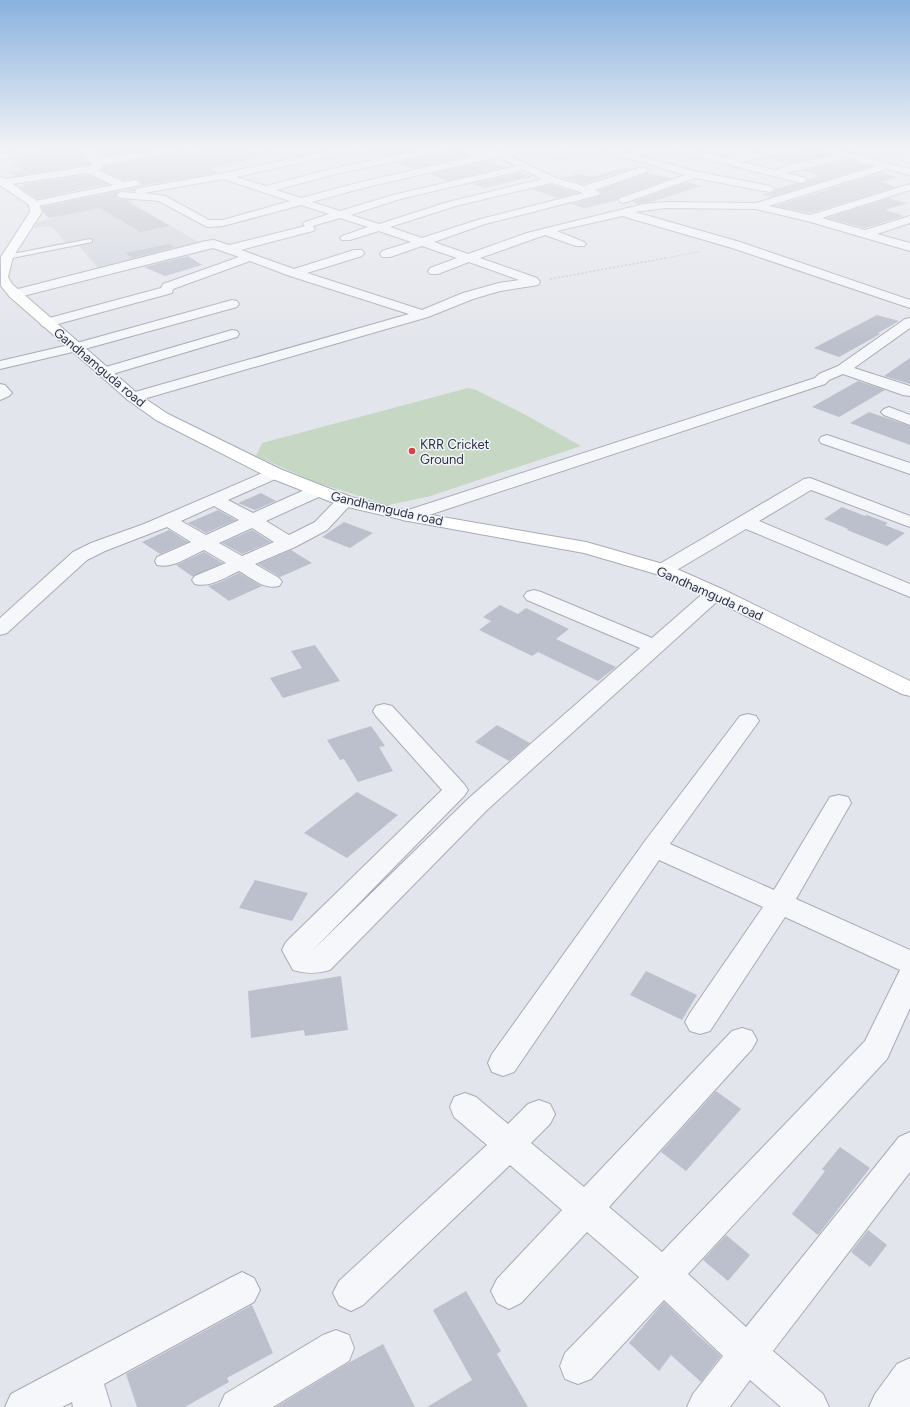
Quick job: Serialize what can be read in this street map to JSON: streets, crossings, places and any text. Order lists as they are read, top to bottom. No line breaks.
{"streets":{"street":["Gandhamguda road"]},"places":["KRR Cricket Ground"]}
